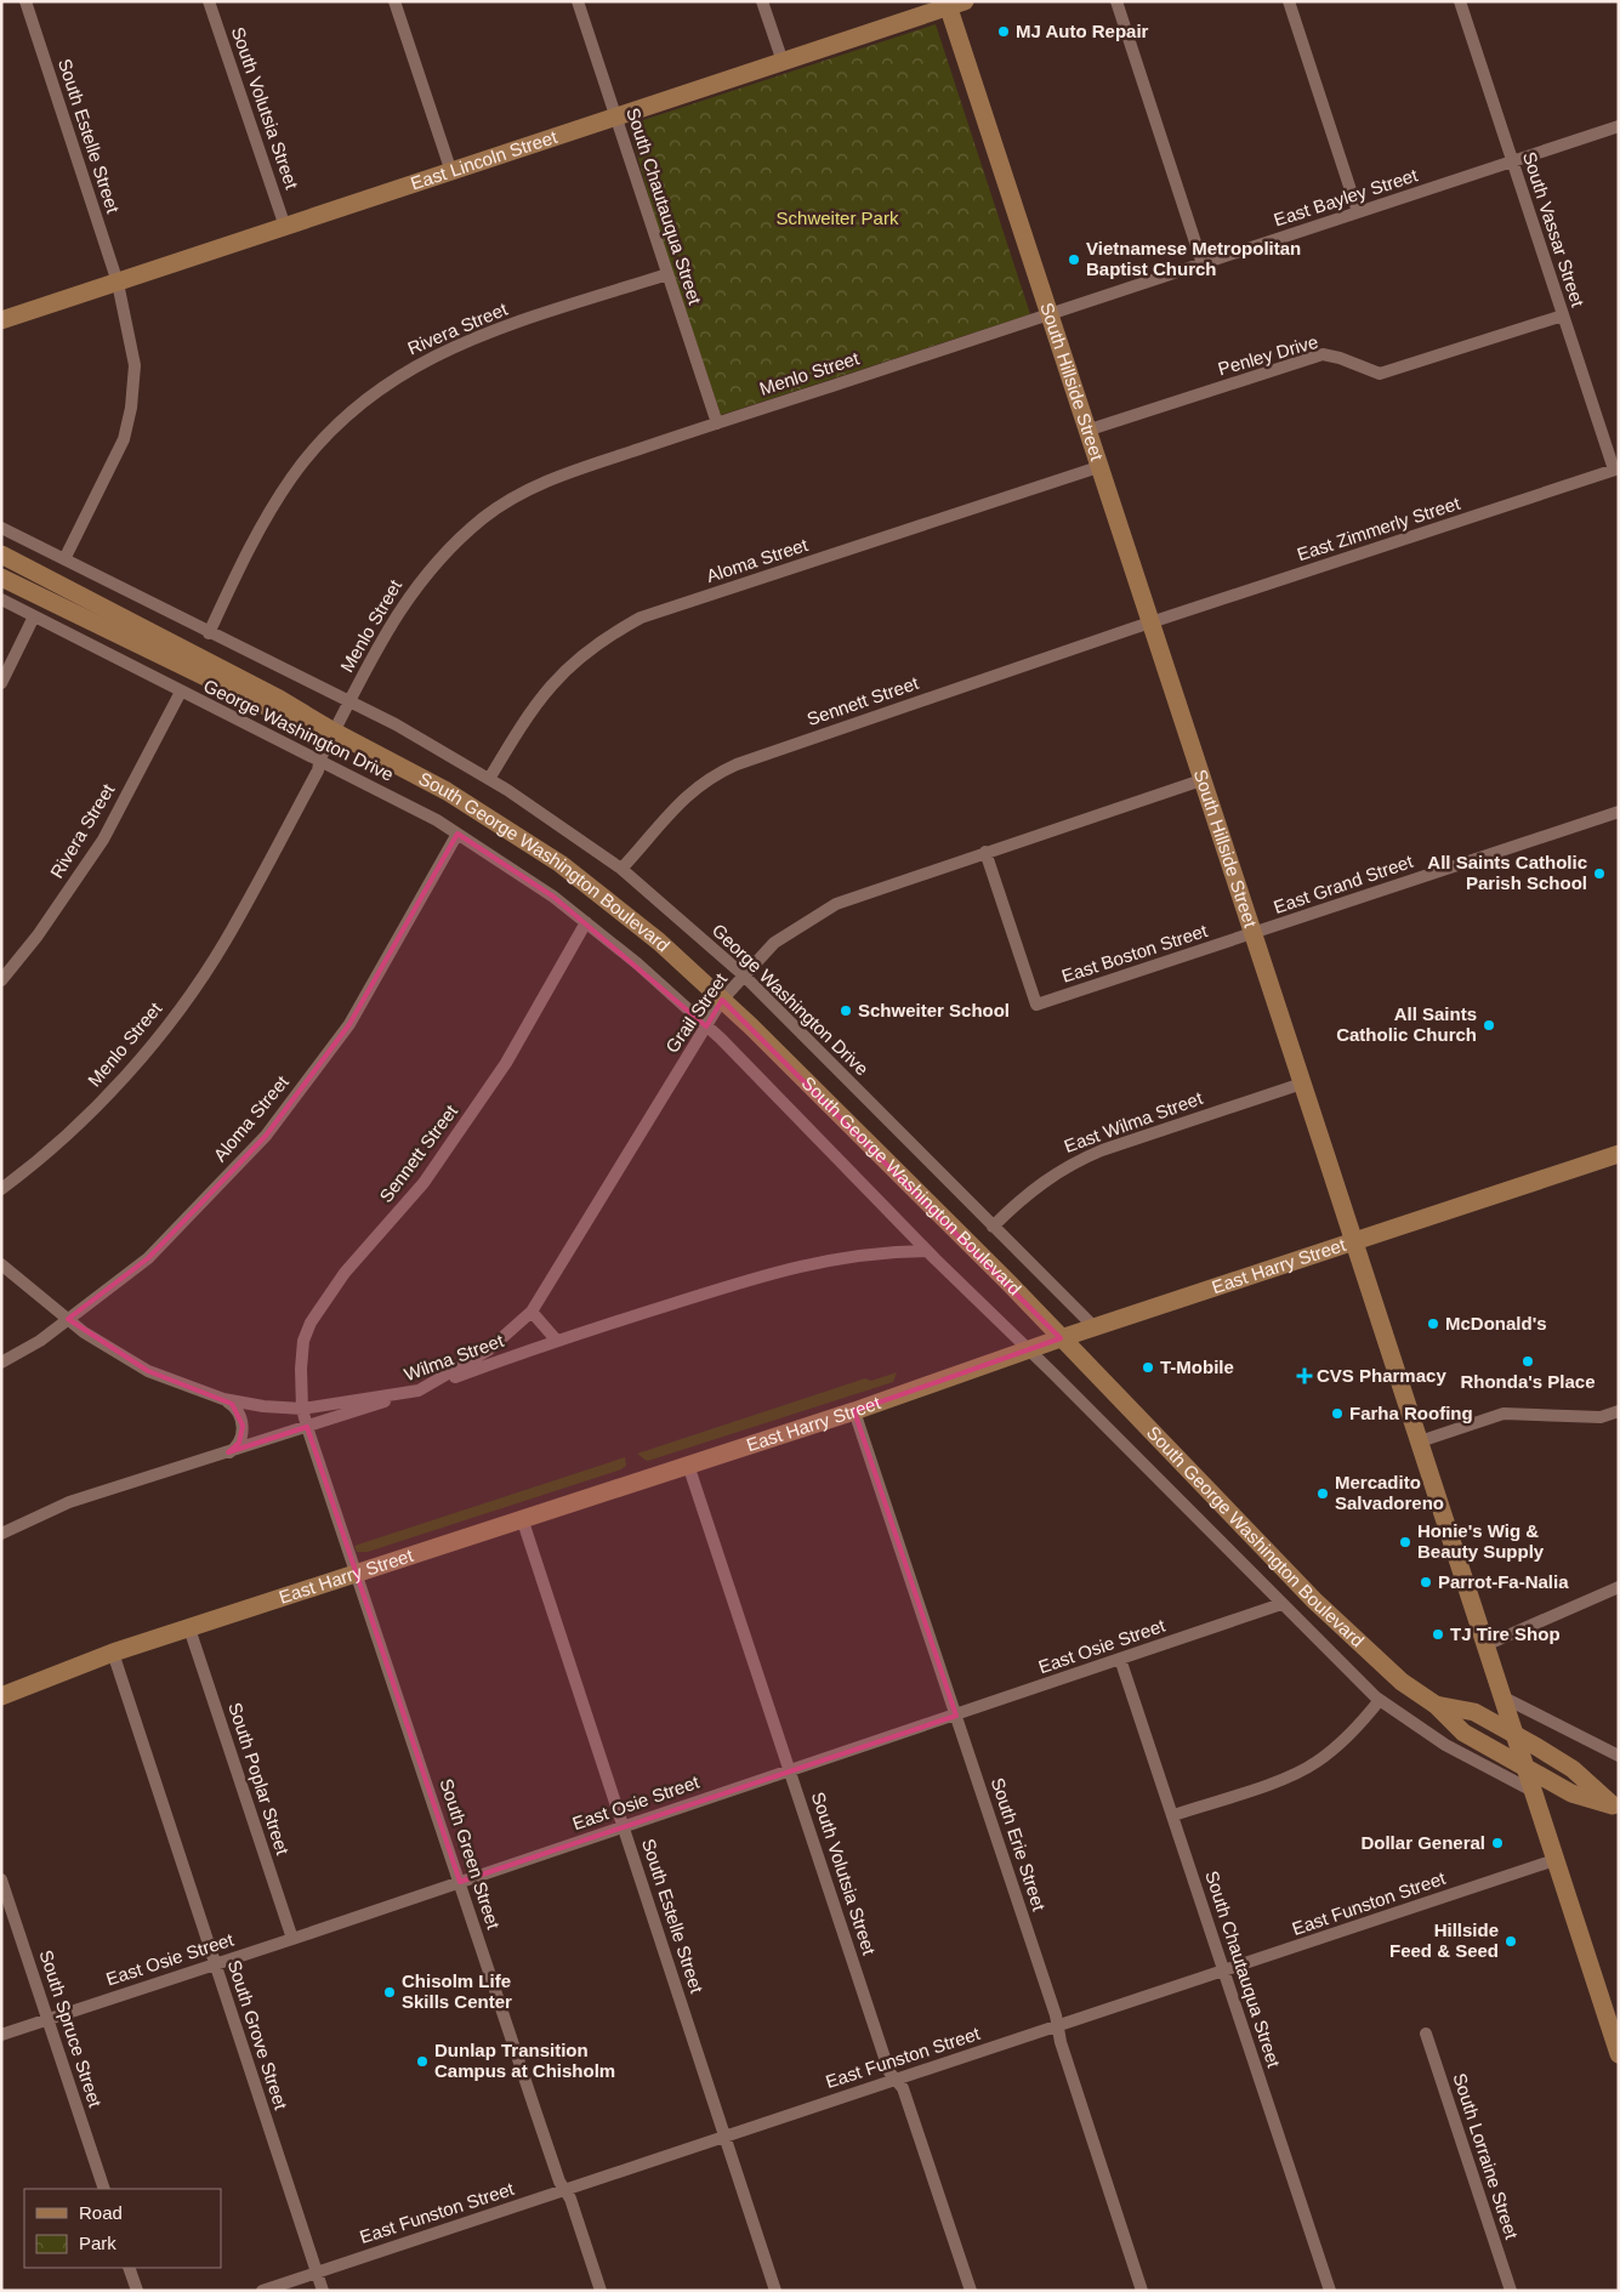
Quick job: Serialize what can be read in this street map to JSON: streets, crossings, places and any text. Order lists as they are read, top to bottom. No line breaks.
{"streets":{"main road":["East Lincoln Street","South Hillside Street","South George Washington Boulevard","East Harry Street"],"street":["South Volutsia Street","South Estelle Street","East Bayley Street","South Chautauqua Street","South Vassar Street","Rivera Street","Penley Drive","Menlo Street","East Zimmerly Street","Aloma Street","Sennett Street","George Washington Drive","East Grand Street","East Boston Street","Grail Street","East Wilma Street","Wilma Street","East Osie Street","South Poplar Street","South Erie Street","South Green Street","East Funston Street","South Spruce Street","South Grove Street","South Lorraine Street"]},"crossings":[["South Volutsia Street","East Lincoln Street"],["South Volutsia Street","East Harry Street"],["South Volutsia Street","East Osie Street"],["South Volutsia Street","East Funston Street"],["South Estelle Street","East Lincoln Street"],["South Estelle Street","George Washington Drive"],["South Estelle Street","East Harry Street"],["South Estelle Street","East Osie Street"],["South Estelle Street","East Funston Street"],["East Lincoln Street","South Chautauqua Street"],["East Lincoln Street","South Hillside Street"],["East Bayley Street","South Vassar Street"],["East Bayley Street","Menlo Street"],["East Bayley Street","South Hillside Street"],["South Chautauqua Street","Rivera Street"],["South Chautauqua Street","Menlo Street"],["South Chautauqua Street","East Osie Street"],["South Chautauqua Street","East Funston Street"],["South Vassar Street","Penley Drive"],["South Vassar Street","East Zimmerly Street"],["Rivera Street","George Washington Drive"],["Penley Drive","South Hillside Street"],["Menlo Street","South Hillside Street"],["Menlo Street","George Washington Drive"],["Menlo Street","South George Washington Boulevard"],["South Hillside Street","East Zimmerly Street"],["South Hillside Street","Aloma Street"],["South Hillside Street","Sennett Street"],["South Hillside Street","George Washington Drive"],["South Hillside Street","South George Washington Boulevard"],["South Hillside Street","East Grand Street"],["South Hillside Street","East Boston Street"],["South Hillside Street","Grail Street"],["South Hillside Street","East Wilma Street"],["South Hillside Street","East Harry Street"],["South Hillside Street","East Funston Street"],["East Zimmerly Street","Sennett Street"],["Aloma Street","George Washington Drive"],["Sennett Street","George Washington Drive"],["Sennett Street","Wilma Street"],["Sennett Street","South Green Street"],["George Washington Drive","Grail Street"],["George Washington Drive","East Wilma Street"],["George Washington Drive","East Harry Street"],["George Washington Drive","Wilma Street"],["George Washington Drive","East Osie Street"],["South George Washington Boulevard","Grail Street"],["South George Washington Boulevard","East Harry Street"],["East Grand Street","East Boston Street"],["East Boston Street","Grail Street"],["Grail Street","Wilma Street"],["East Harry Street","South Poplar Street"],["East Harry Street","South Erie Street"],["East Harry Street","South Green Street"],["East Harry Street","South Grove Street"],["Wilma Street","South Green Street"],["East Osie Street","South Poplar Street"],["East Osie Street","South Erie Street"],["East Osie Street","South Green Street"],["East Osie Street","South Spruce Street"],["East Osie Street","South Grove Street"],["South Erie Street","East Funston Street"],["South Green Street","East Funston Street"],["East Funston Street","South Grove Street"]],"parks":["Schweiter Park"],"places":{"other":["MJ Auto Repair","Vietnamese Metropolitan Baptist Church","All Saints Catholic Parish School","Schweiter School","All Saints Catholic Church","McDonald's","Rhonda's Place","T-Mobile","Farha Roofing","Mercadito Salvadoreno","Honie's Wig & Beauty Supply","Parrot-Fa-Nalia","TJ Tire Shop","Dollar General","Hillside Feed & Seed","Chisolm Life Skills Center","Dunlap Transition Campus at Chisholm"],"health":["CVS Pharmacy"]},"legend":["Road","Park"]}
